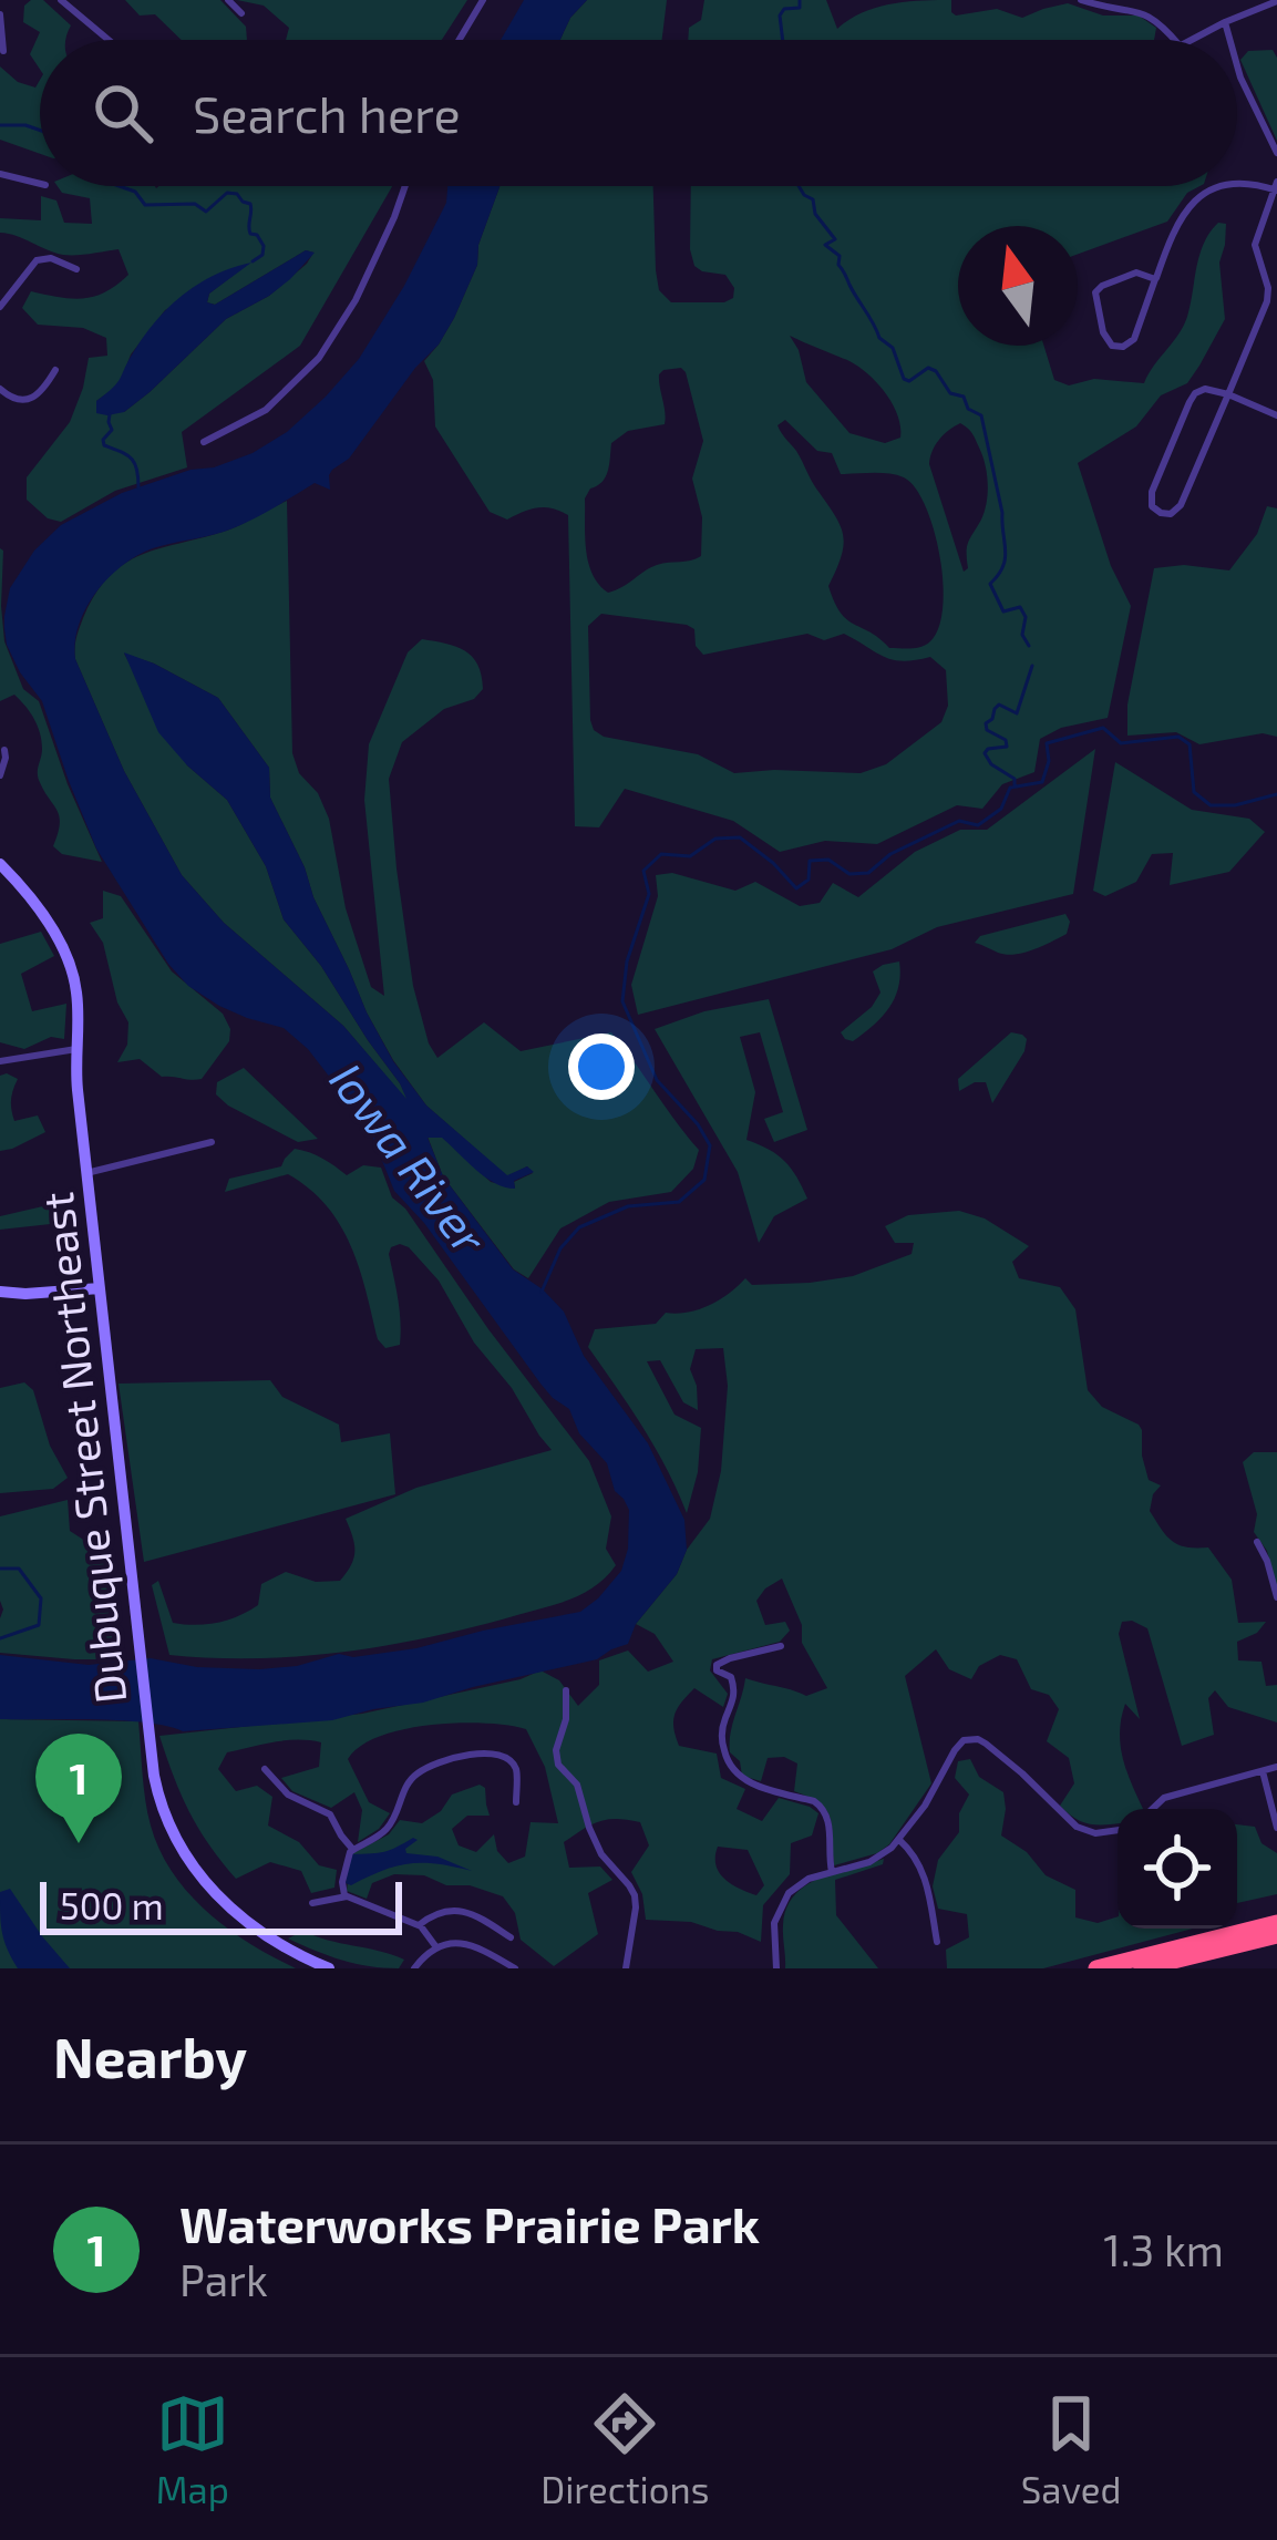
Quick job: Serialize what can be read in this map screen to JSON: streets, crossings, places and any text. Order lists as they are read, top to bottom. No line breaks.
{"streets":{"main road":["Dubuque Street Northeast"]},"water":["Iowa River"],"scale_bar":"500 m","north":"top","page":{"search":"Search here","pins":"1","scale":"500 m","heading":"Nearby","list":[{"mark":"1","name":"Waterworks Prairie Park","note":"Park","value":"1.3 km"}],"nav":["Map","Directions","Saved"]}}
